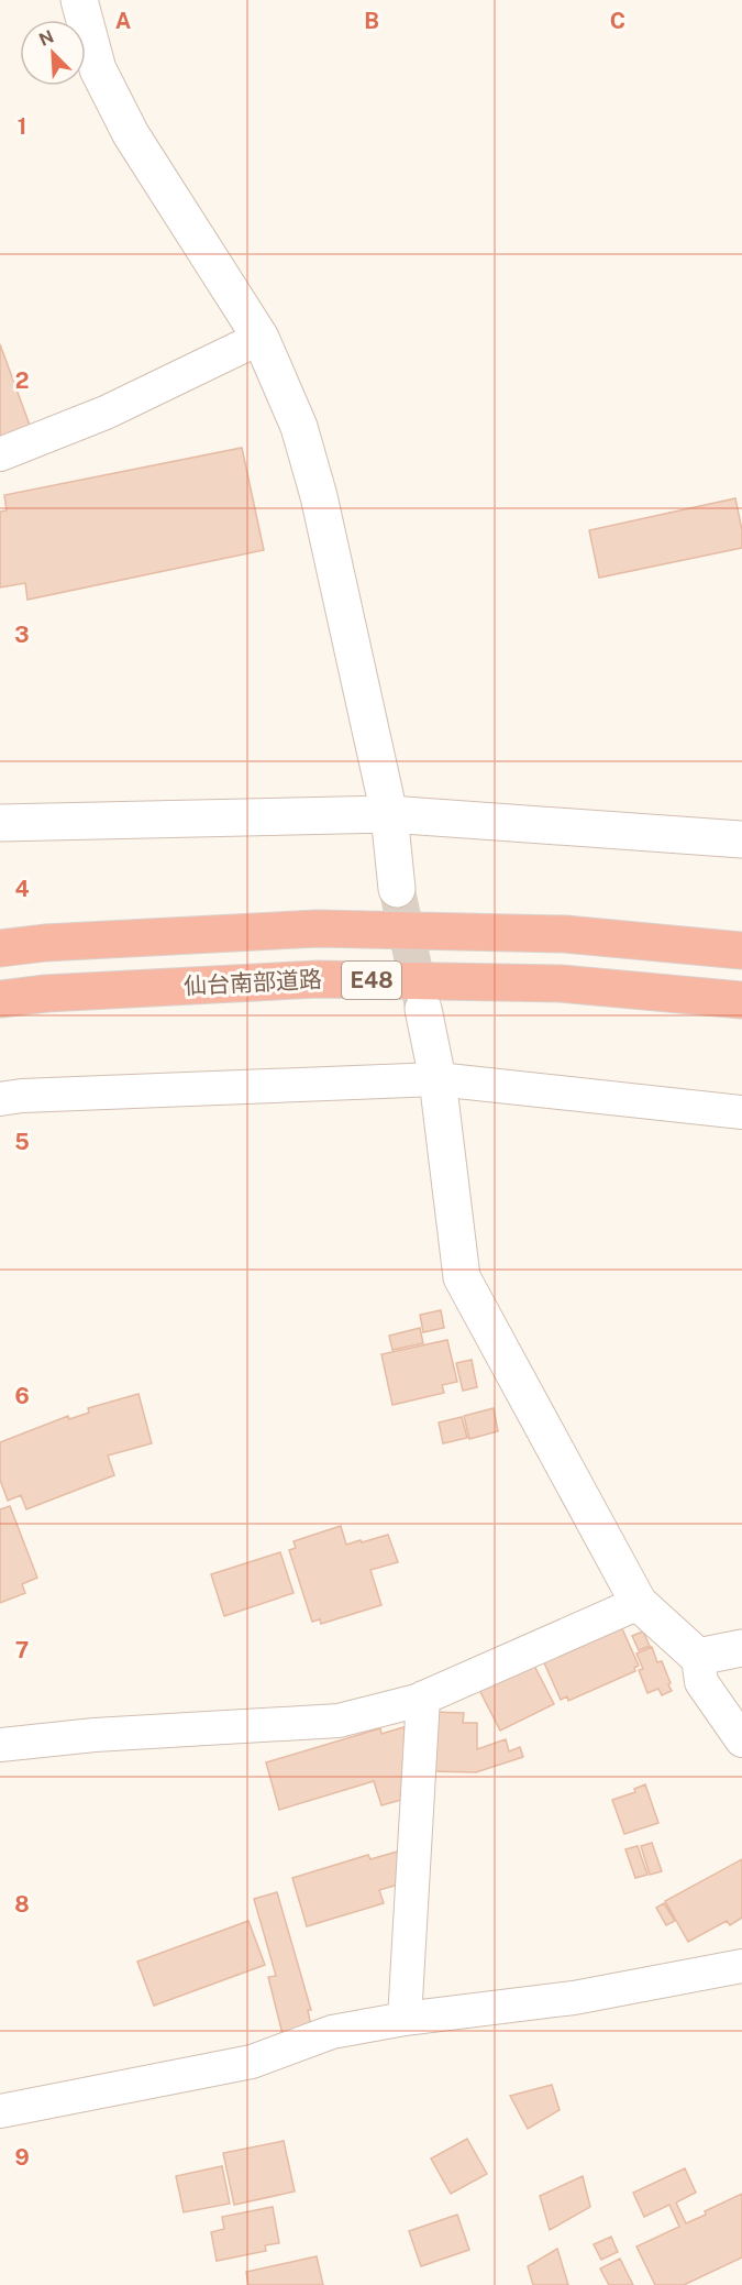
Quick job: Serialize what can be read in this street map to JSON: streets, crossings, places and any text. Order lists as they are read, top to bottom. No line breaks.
{"streets":{"highway":["E48","仙台南部道路"]},"north":"top left","grid":{"columns":["A","B","C"],"rows":["1","2","3","4","5","6","7","8","9"]}}
